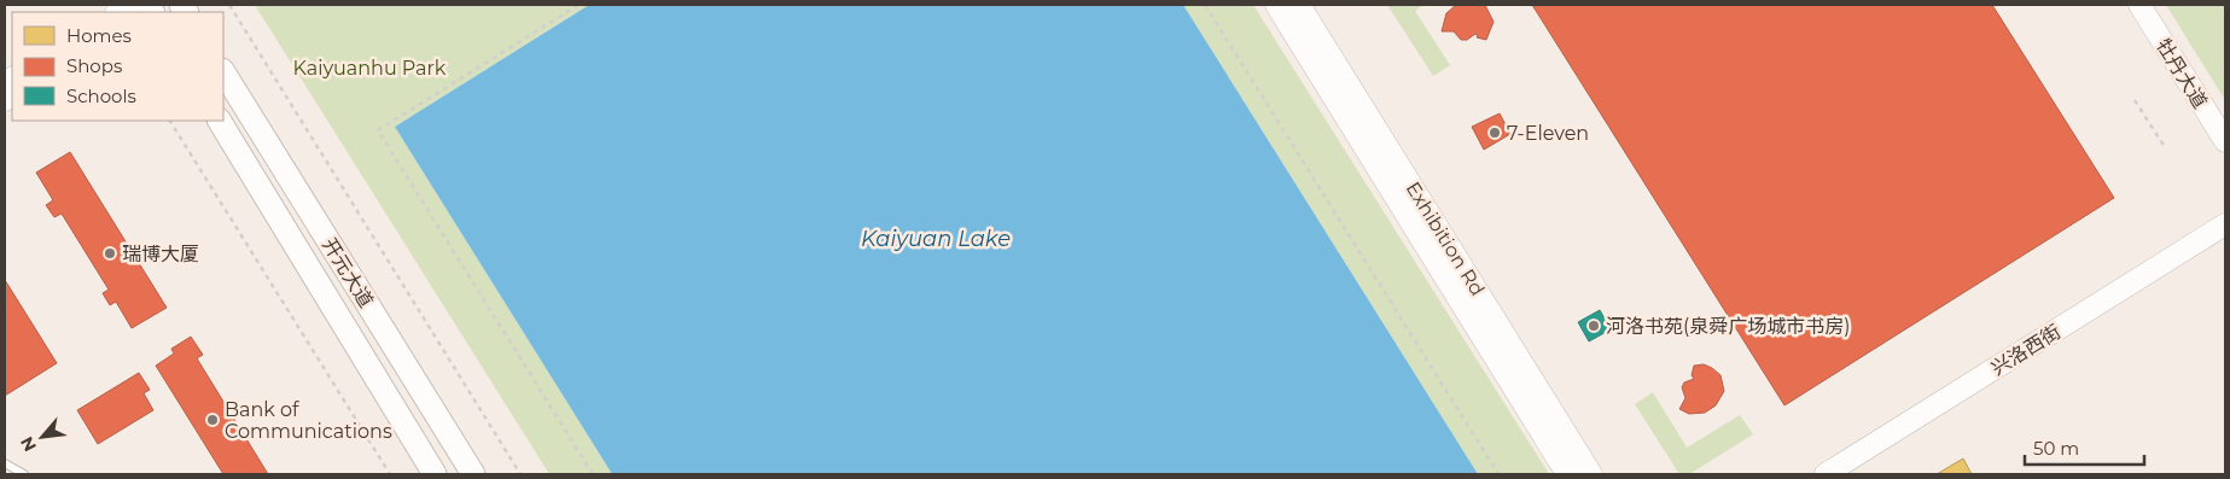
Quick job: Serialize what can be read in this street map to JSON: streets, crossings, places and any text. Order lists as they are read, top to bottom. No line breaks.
{"streets":{"main road":["开元大道"],"street":["牡丹大道","Exhibition Rd","兴洛西街"]},"water":["Kaiyuan Lake"],"parks":["Kaiyuanhu Park"],"places":["7-Eleven","瑞博大厦","河洛书苑(泉舜广场城市书房)","Bank of Communications"],"legend":["Homes","Shops","Schools"],"scale_bar":"50 m","north":"bottom left"}
